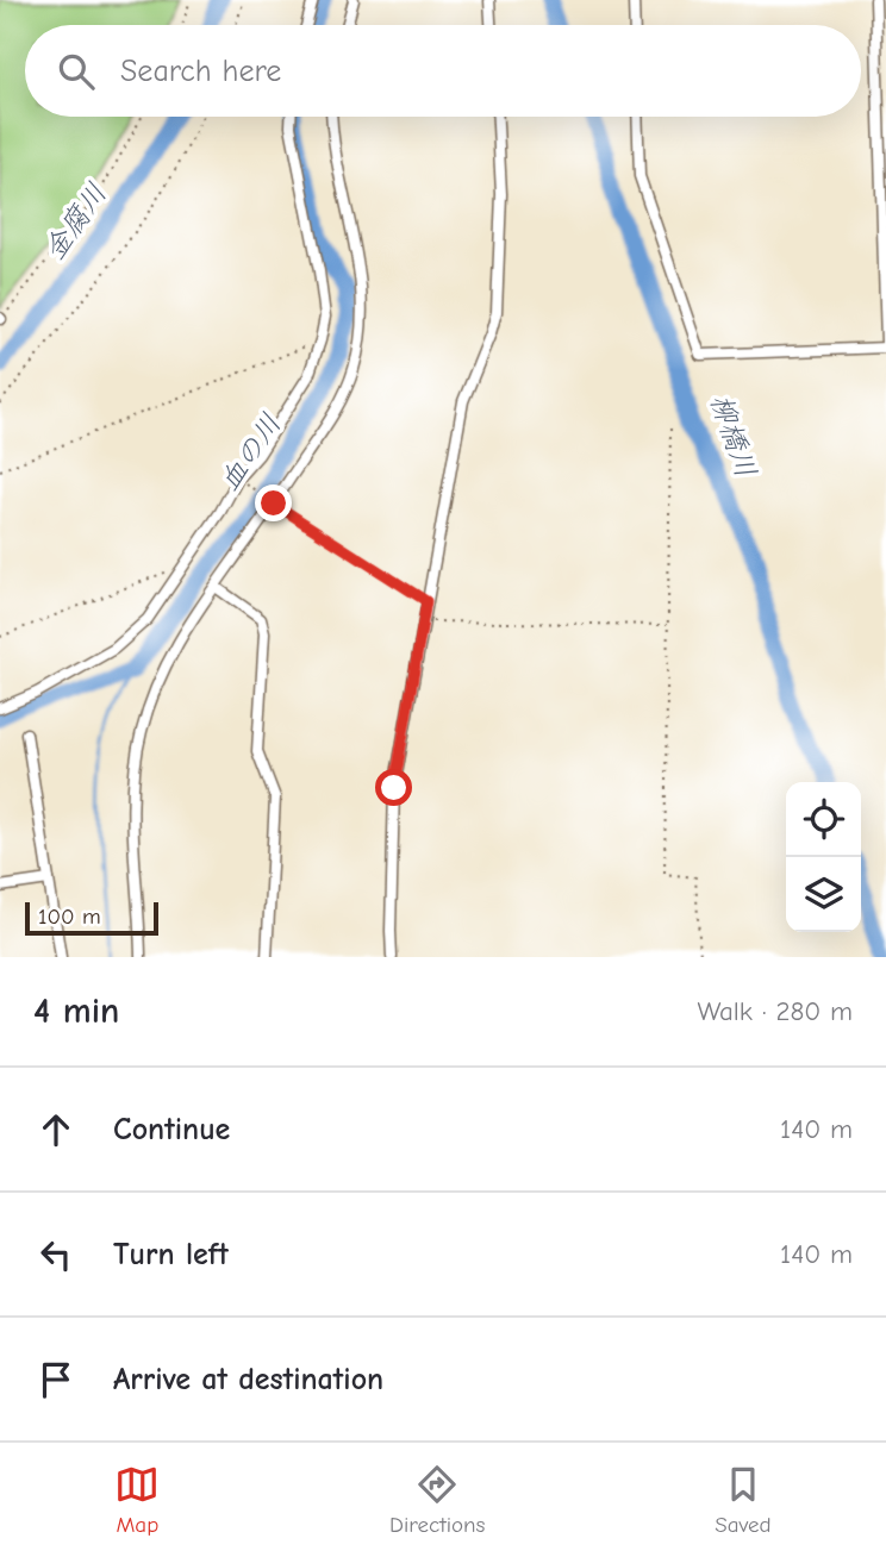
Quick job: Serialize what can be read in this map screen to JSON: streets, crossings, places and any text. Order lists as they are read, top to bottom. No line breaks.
{"water":["金腐川","柳橋川","血の川"],"scale_bar":"100 m","page":{"search":"Search here","scale":"100 m","heading":["4 min","Walk · 280 m"],"list":[["Continue","140 m"],["Turn left","140 m"],"Arrive at destination"],"nav":["Map","Directions","Saved"]}}
